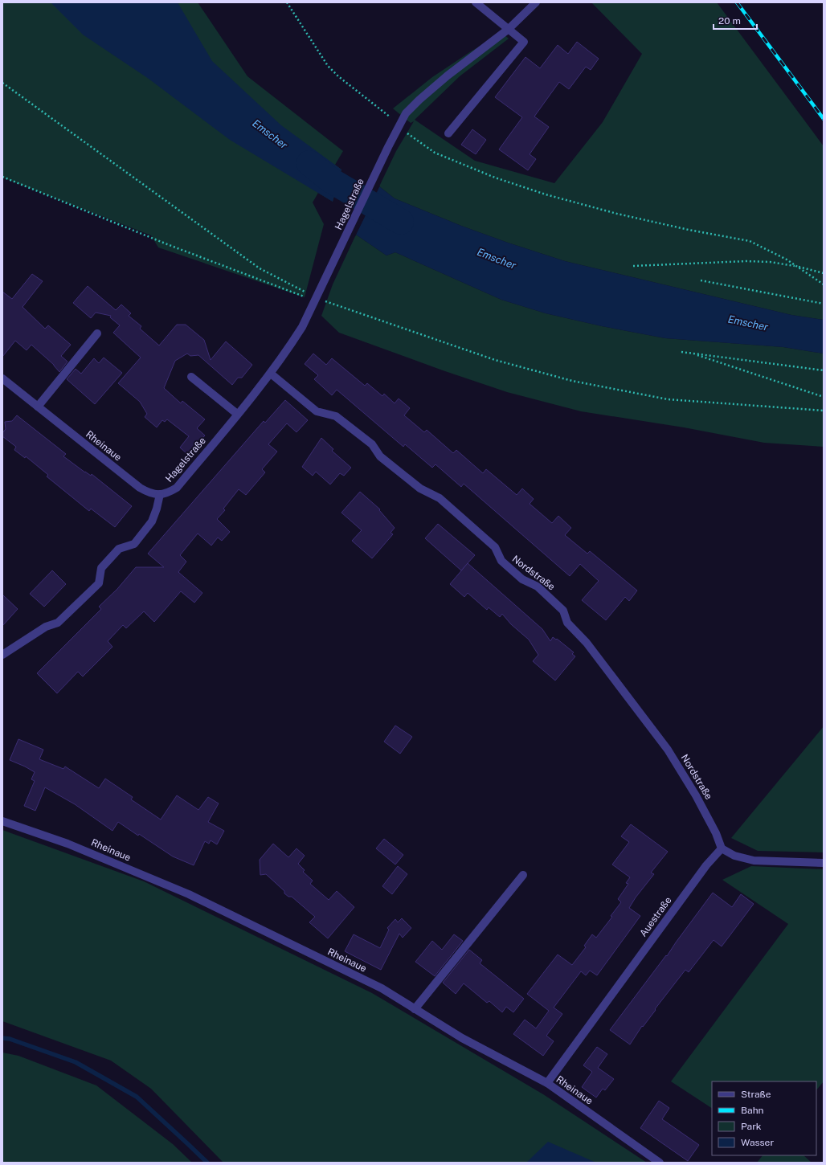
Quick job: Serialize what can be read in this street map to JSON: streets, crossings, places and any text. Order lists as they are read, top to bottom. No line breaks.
{"streets":{"street":["Hagelstraße","Rheinaue","Nordstraße","Auestraße"]},"crossings":[["Hagelstraße","Rheinaue"],["Hagelstraße","Nordstraße"],["Rheinaue","Auestraße"],["Nordstraße","Auestraße"]],"water":["Emscher"],"legend":["Straße","Bahn","Park","Wasser"],"scale_bar":"20 m"}
